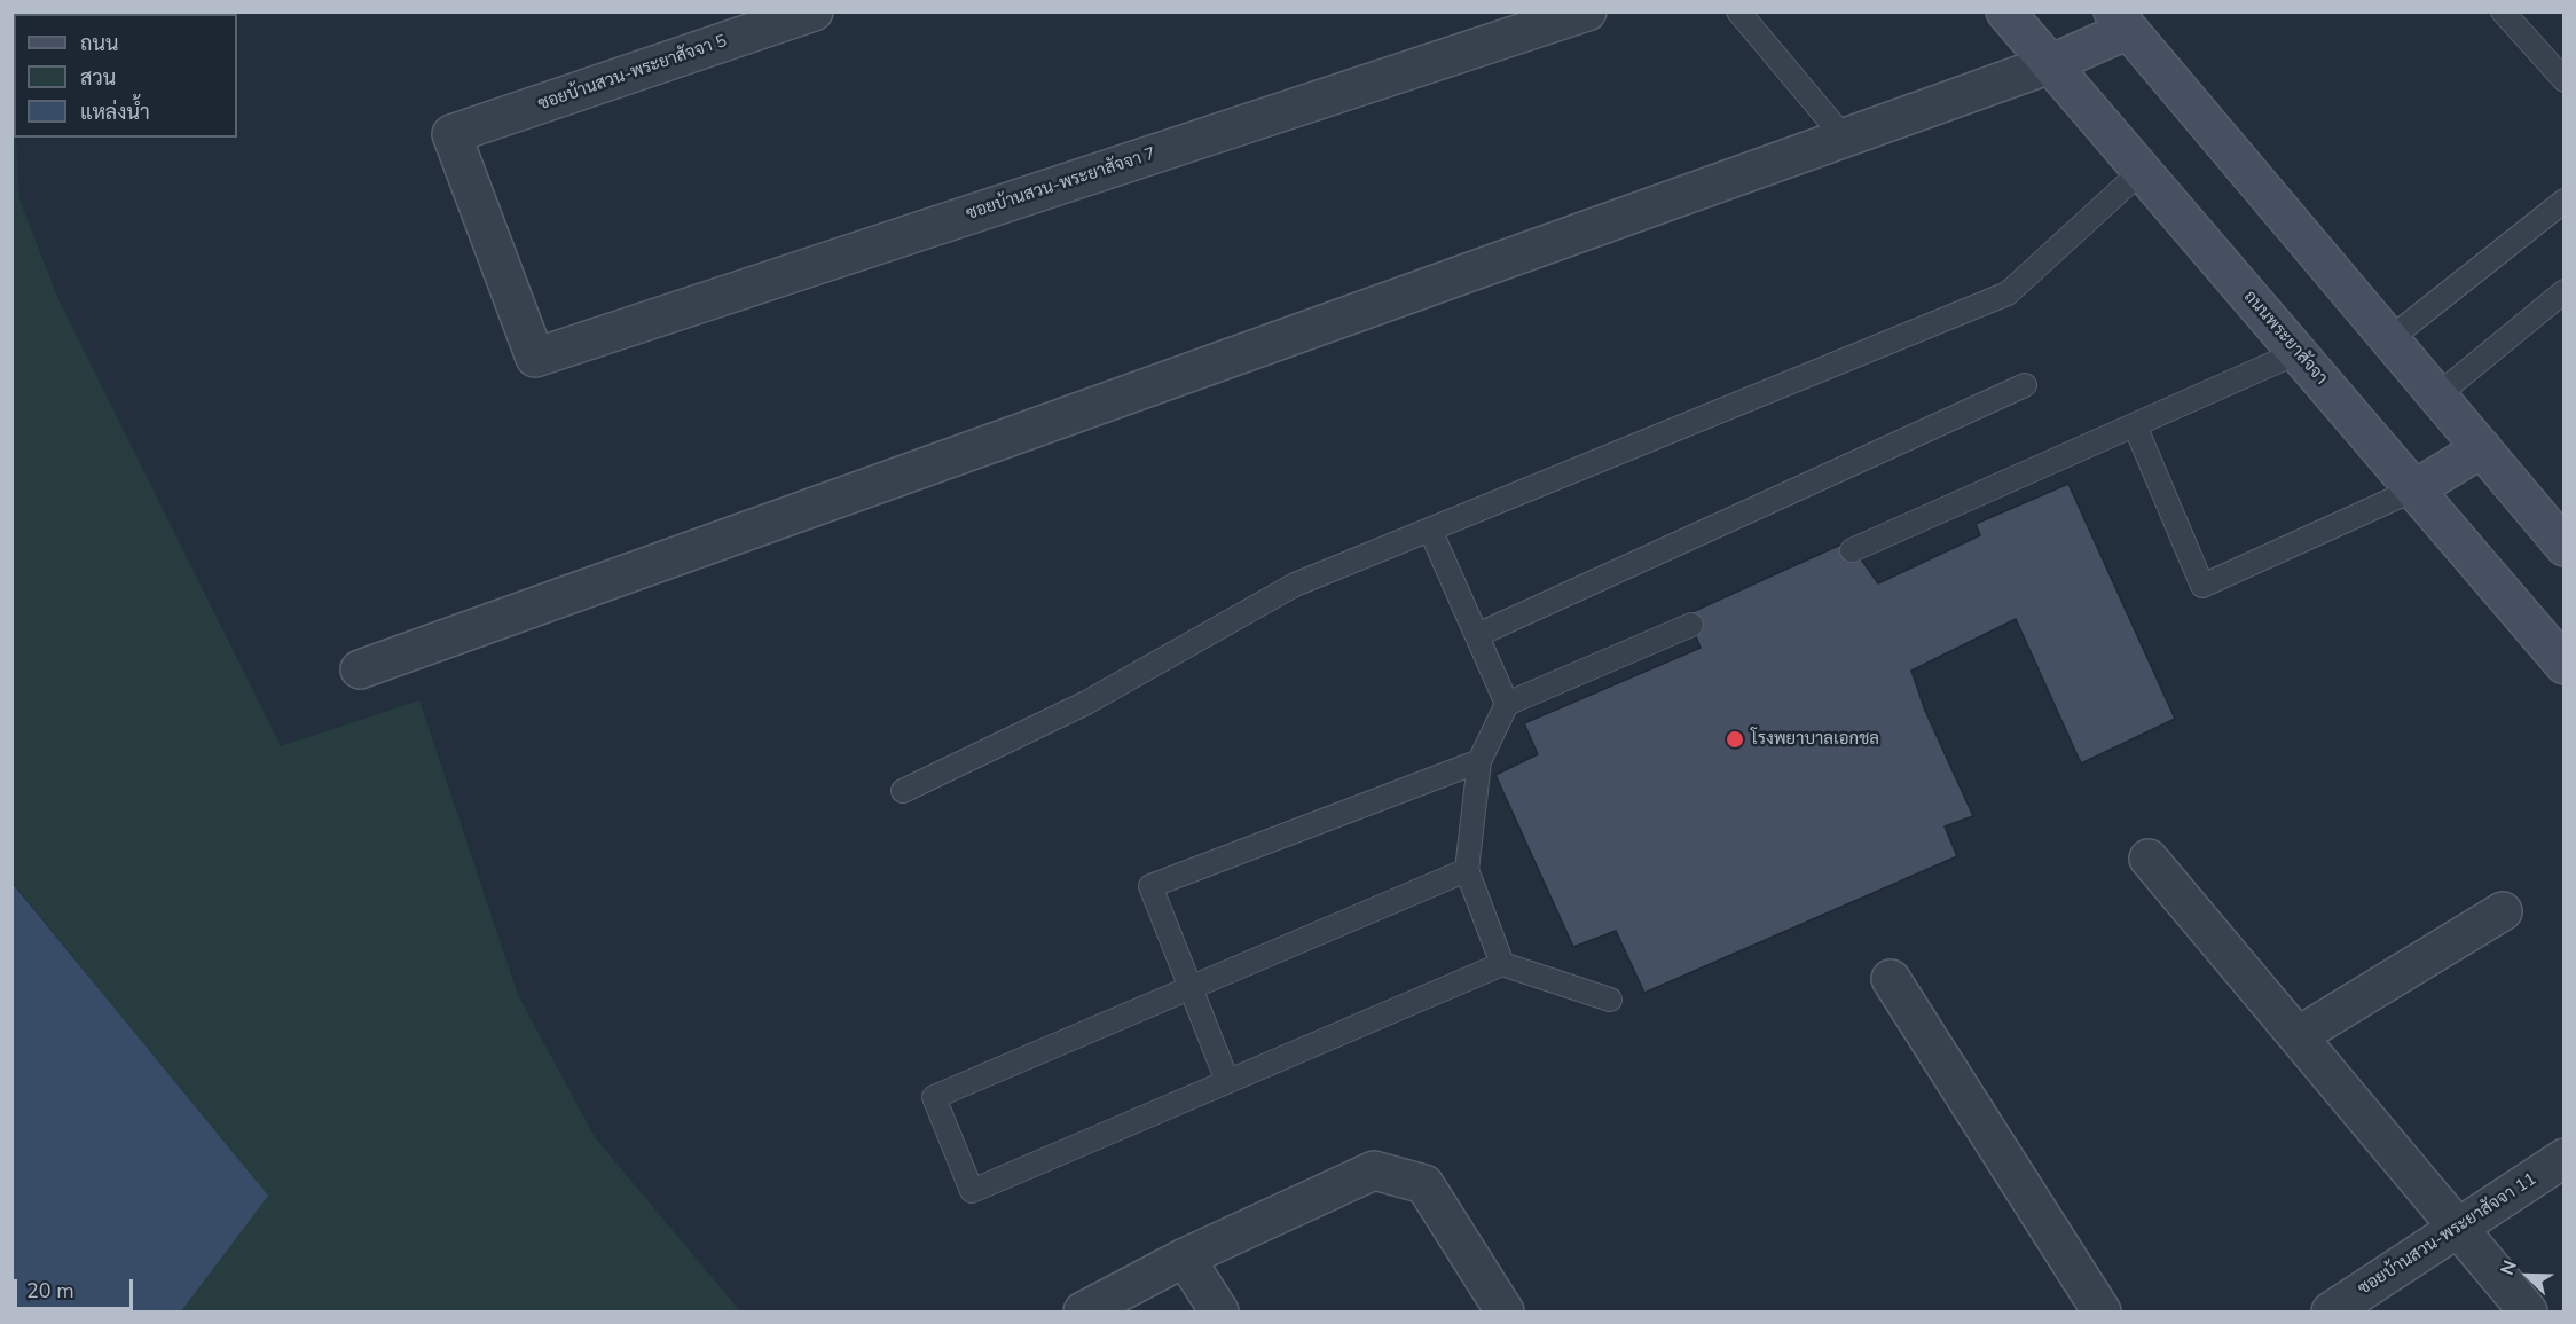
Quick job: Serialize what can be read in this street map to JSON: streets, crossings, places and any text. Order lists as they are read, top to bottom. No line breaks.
{"streets":{"main road":["ถนนพระยาสัจจา"],"street":["ซอยบ้านสวน-พระยาสัจจา 5","ซอยบ้านสวน-พระยาสัจจา 7","ซอยบ้านสวน-พระยาสัจจา 11"]},"crossings":[["ซอยบ้านสวน-พระยาสัจจา 5","ซอยบ้านสวน-พระยาสัจจา 7"]],"places":["โรงพยาบาลเอกชล"],"legend":["ถนน","สวน","แหล่งน้ำ"],"scale_bar":"20 m","north":"top left"}
